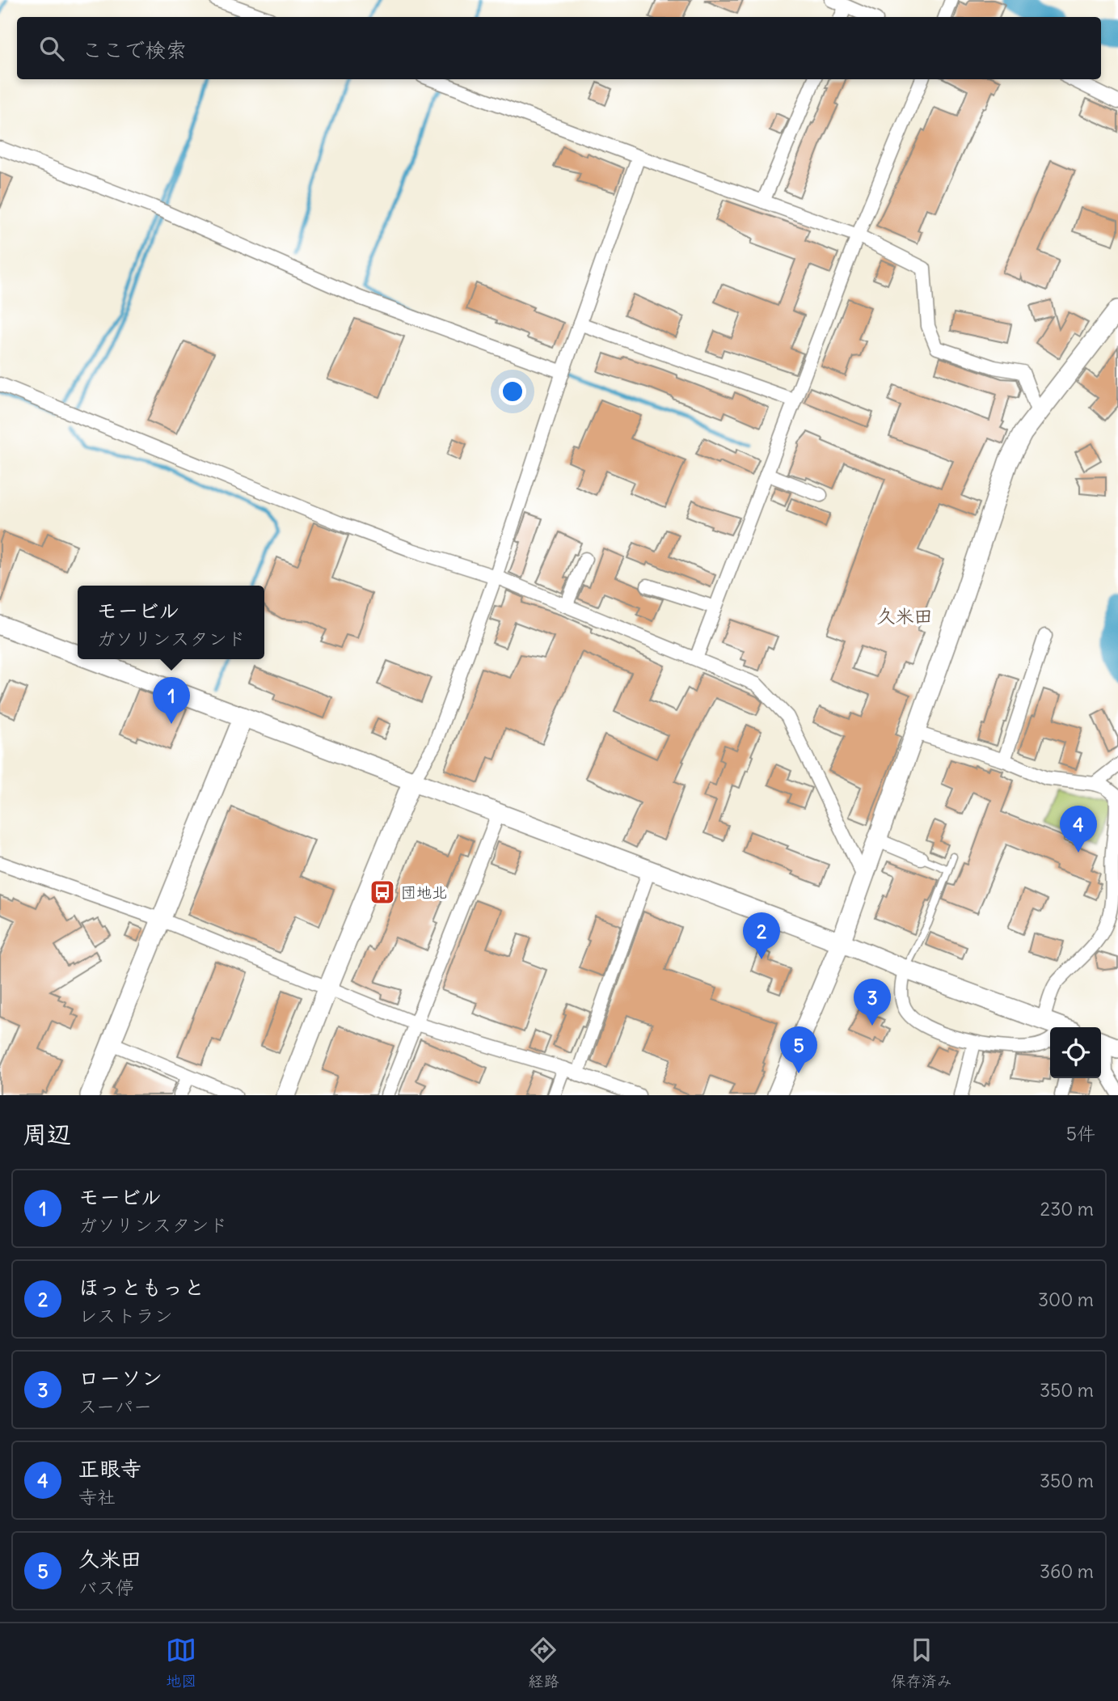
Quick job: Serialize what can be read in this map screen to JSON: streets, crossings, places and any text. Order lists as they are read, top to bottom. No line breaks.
{"districts":["久米田"],"places":{"bus stop":["団地北"]},"page":{"search":"ここで検索","popup":["モービル","ガソリンスタンド"],"pins":["1","4","2","3","5"],"heading":["周辺","5件"],"list":[{"mark":"1","name":"モービル","note":"ガソリンスタンド","value":"230 m"},{"mark":"2","name":"ほっともっと","note":"レストラン","value":"300 m"},{"mark":"3","name":"ローソン","note":"スーパー","value":"350 m"},{"mark":"4","name":"正眼寺","note":"寺社","value":"350 m"},{"mark":"5","name":"久米田","note":"バス停","value":"360 m"}],"nav":["地図","経路","保存済み"]}}
